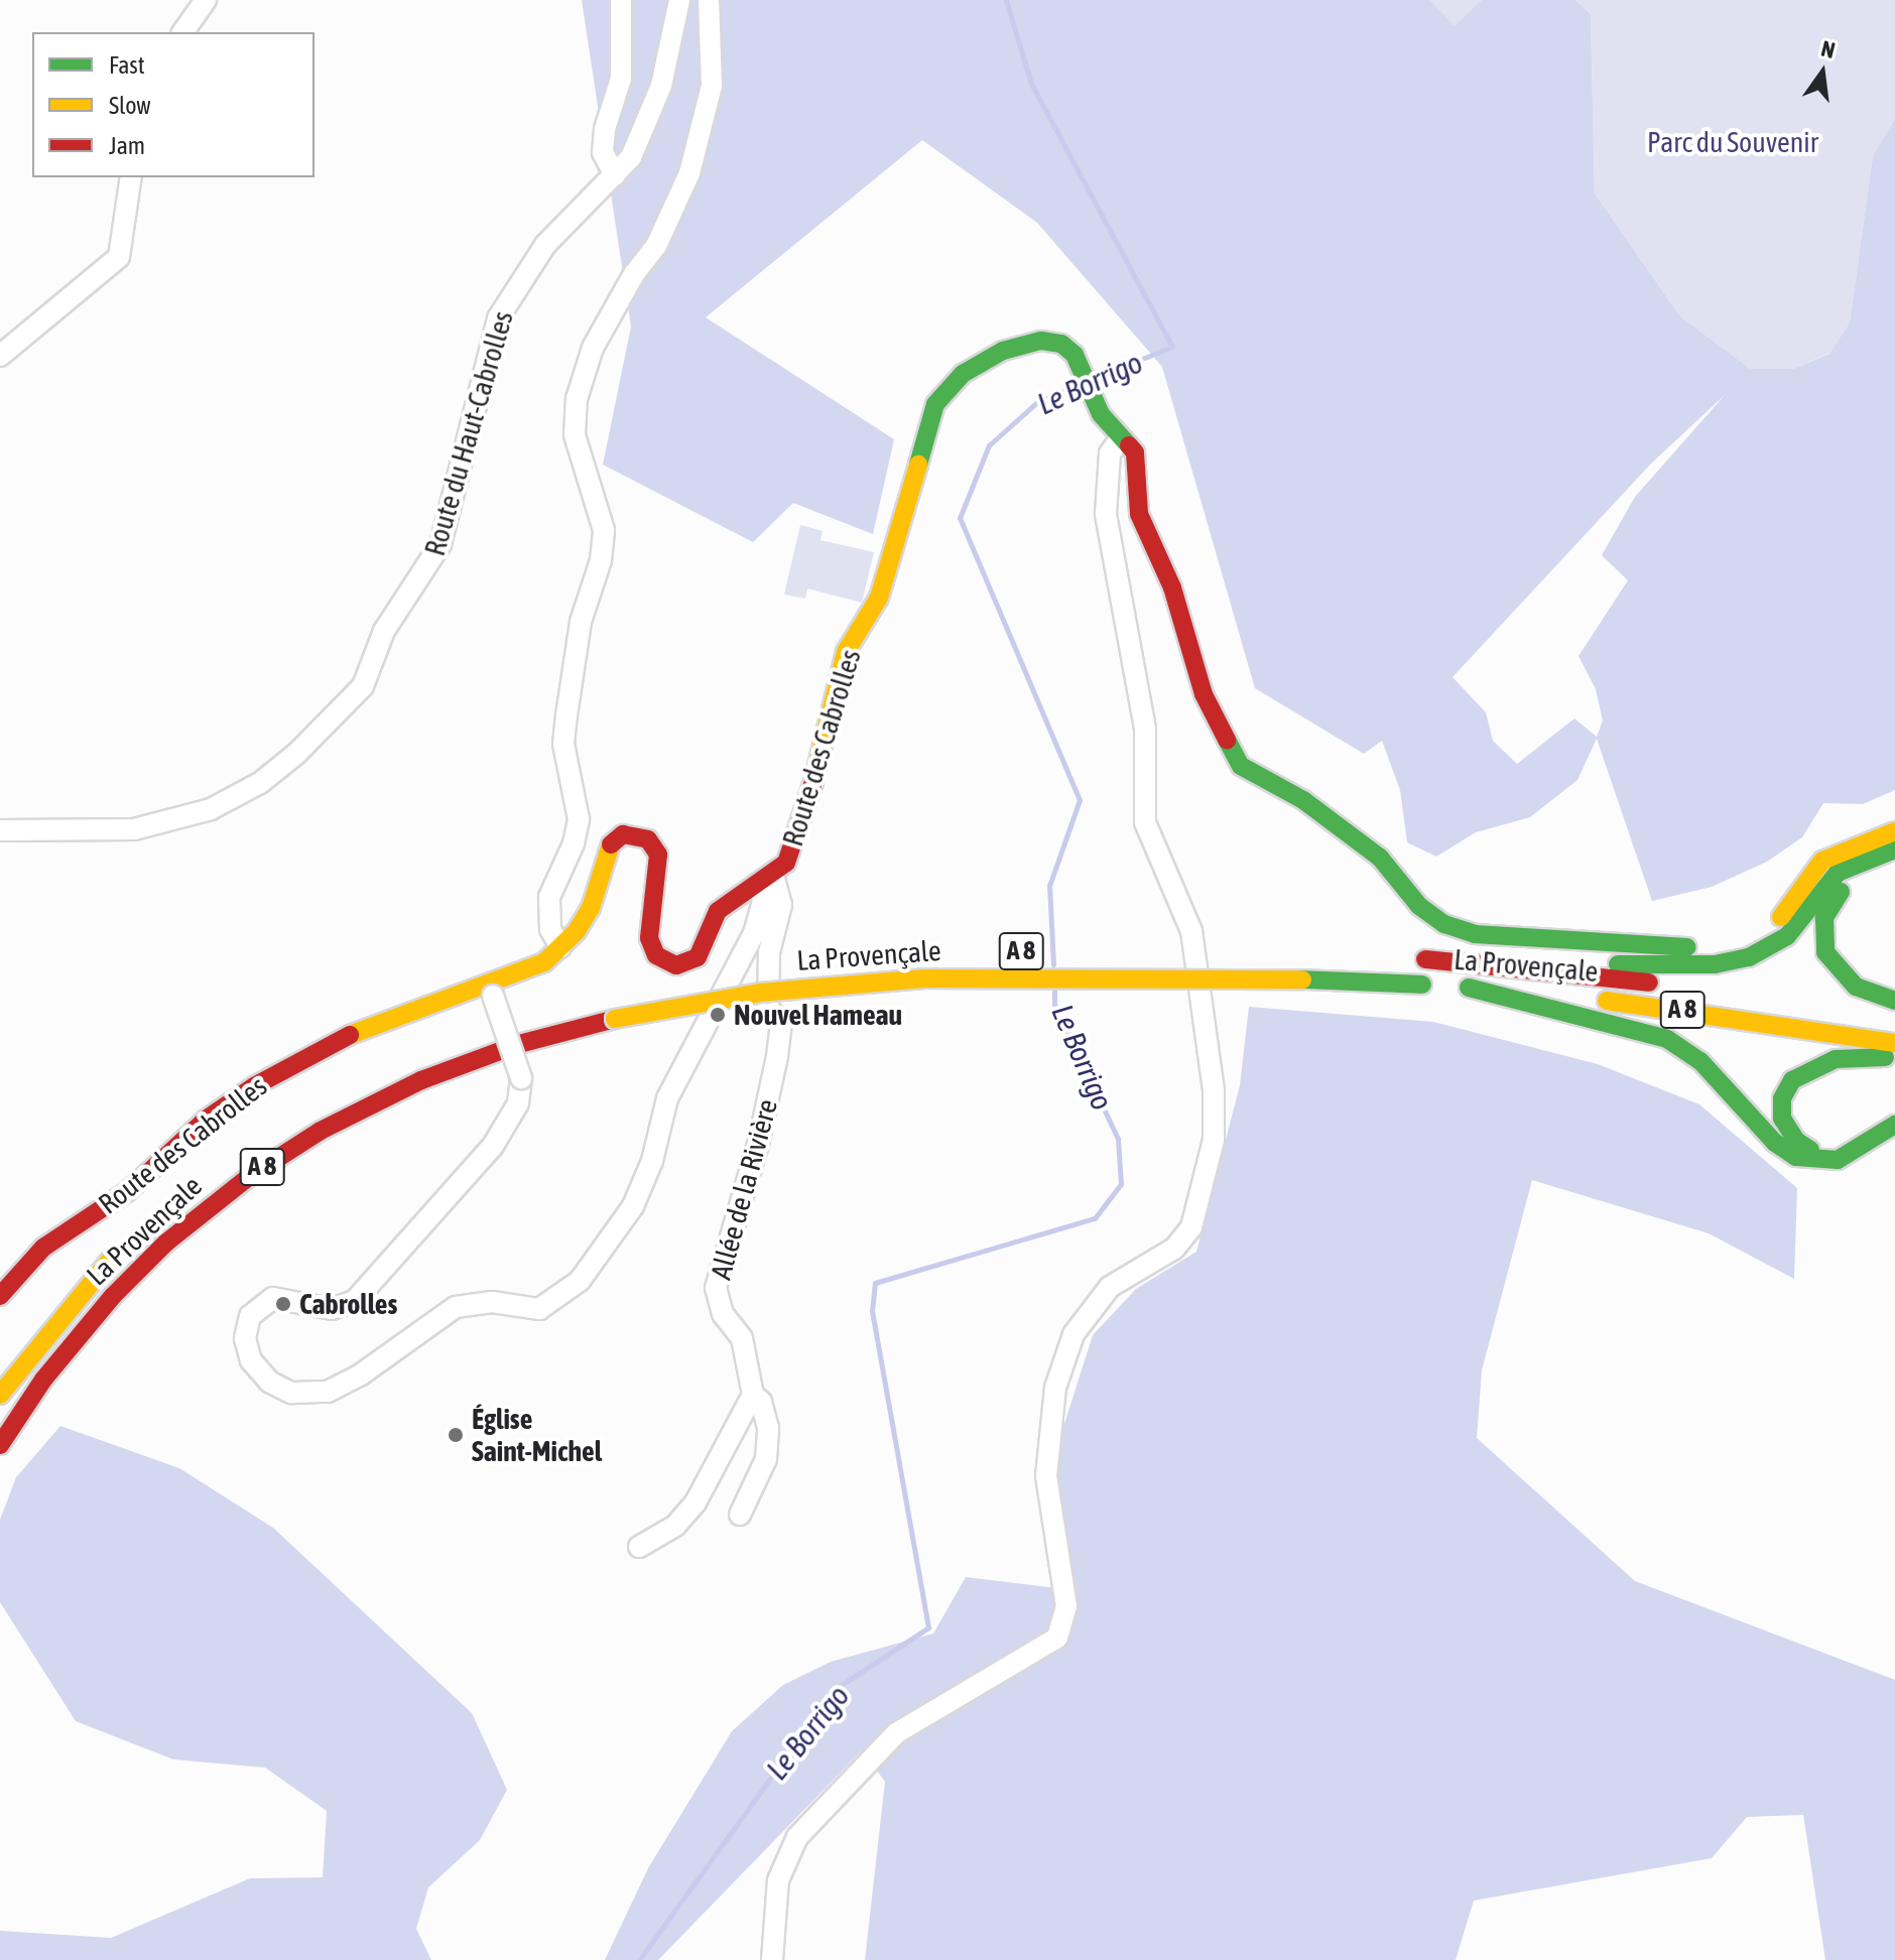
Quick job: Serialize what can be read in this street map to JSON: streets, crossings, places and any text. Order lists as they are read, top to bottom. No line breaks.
{"streets":{"main road":["Route des Cabrolles","A 8","La Provençale"],"street":["Route du Haut-Cabrolles","Allée de la Rivière"]},"crossings":[["Route des Cabrolles","Allée de la Rivière"]],"water":["Le Borrigo"],"parks":["Parc du Souvenir"],"places":["Nouvel Hameau","Cabrolles","Église Saint-Michel"],"legend":["Fast","Slow","Jam"],"north":"top"}
